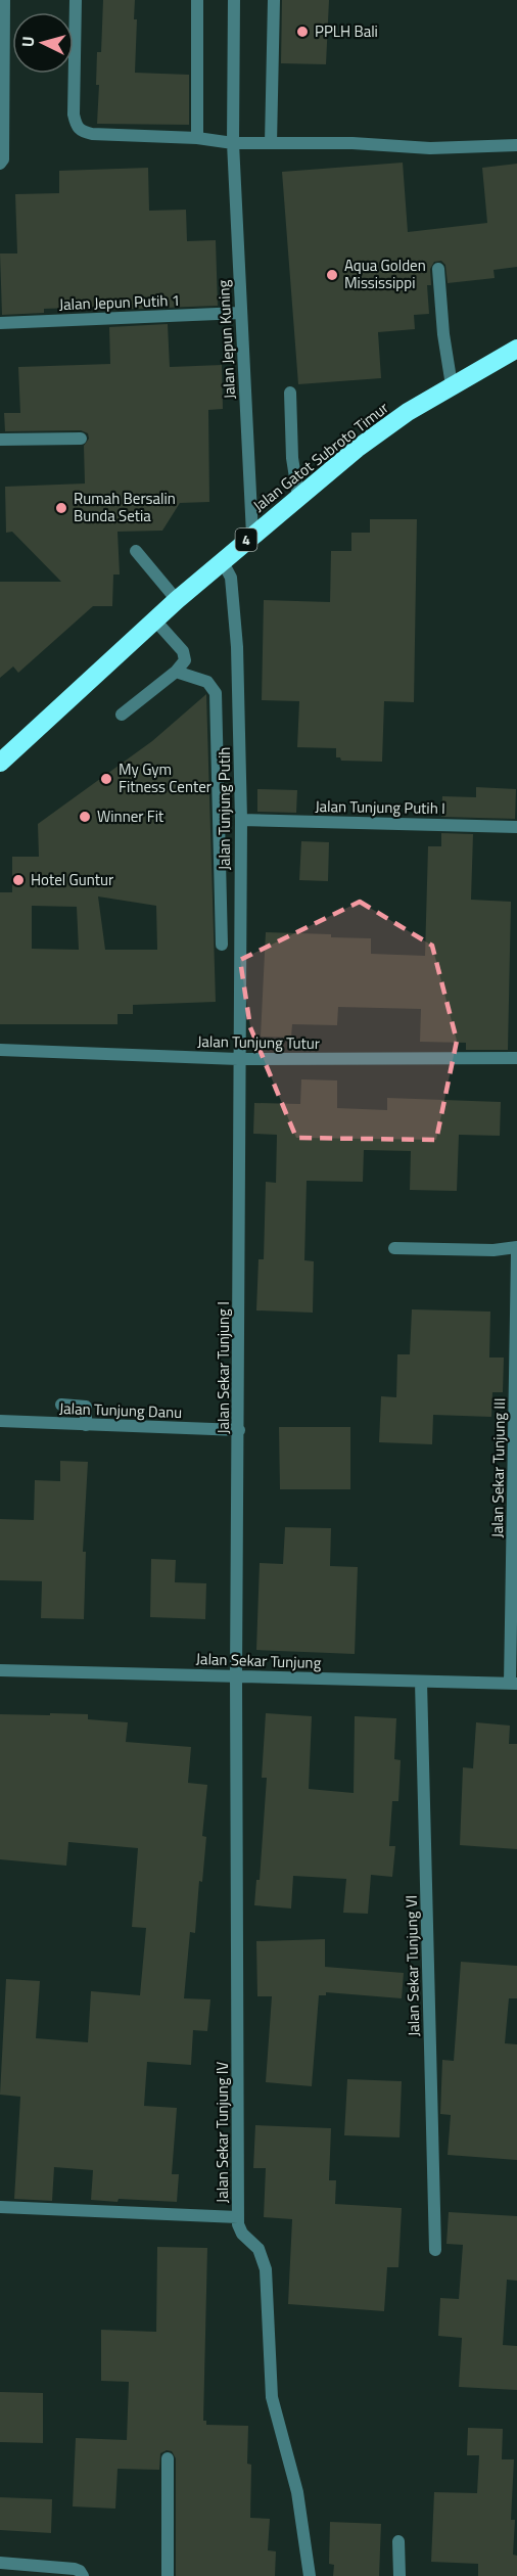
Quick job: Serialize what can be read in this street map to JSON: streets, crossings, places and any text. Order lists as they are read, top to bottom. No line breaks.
{"streets":{"highway":["Jalan Gatot Subroto Timur","4"],"street":["Jalan Jepun Putih 1","Jalan Jepun Kuning","Jalan Tunjung Putih I","Jalan Tunjung Putih","Jalan Tunjung Tutur","Jalan Sekar Tunjung I","Jalan Tunjung Danu","Jalan Sekar Tunjung III","Jalan Sekar Tunjung","Jalan Sekar Tunjung VI","Jalan Sekar Tunjung IV"]},"crossings":[["Jalan Jepun Putih 1","Jalan Jepun Kuning"],["Jalan Jepun Kuning","Jalan Gatot Subroto Timur"],["Jalan Gatot Subroto Timur","Jalan Tunjung Putih"],["Jalan Tunjung Putih I","Jalan Tunjung Putih"],["Jalan Tunjung Putih","Jalan Tunjung Tutur"],["Jalan Tunjung Putih","Jalan Sekar Tunjung I"],["Jalan Tunjung Tutur","Jalan Sekar Tunjung I"],["Jalan Sekar Tunjung I","Jalan Tunjung Danu"],["Jalan Sekar Tunjung I","Jalan Sekar Tunjung"],["Jalan Sekar Tunjung I","Jalan Sekar Tunjung IV"],["Jalan Sekar Tunjung III","Jalan Sekar Tunjung"],["Jalan Sekar Tunjung","Jalan Sekar Tunjung VI"],["Jalan Sekar Tunjung","Jalan Sekar Tunjung IV"]],"places":["PPLH Bali","Aqua Golden Mississippi","Rumah Bersalin Bunda Setia","My Gym Fitness Center","Winner Fit","Hotel Guntur"],"north":"left"}
